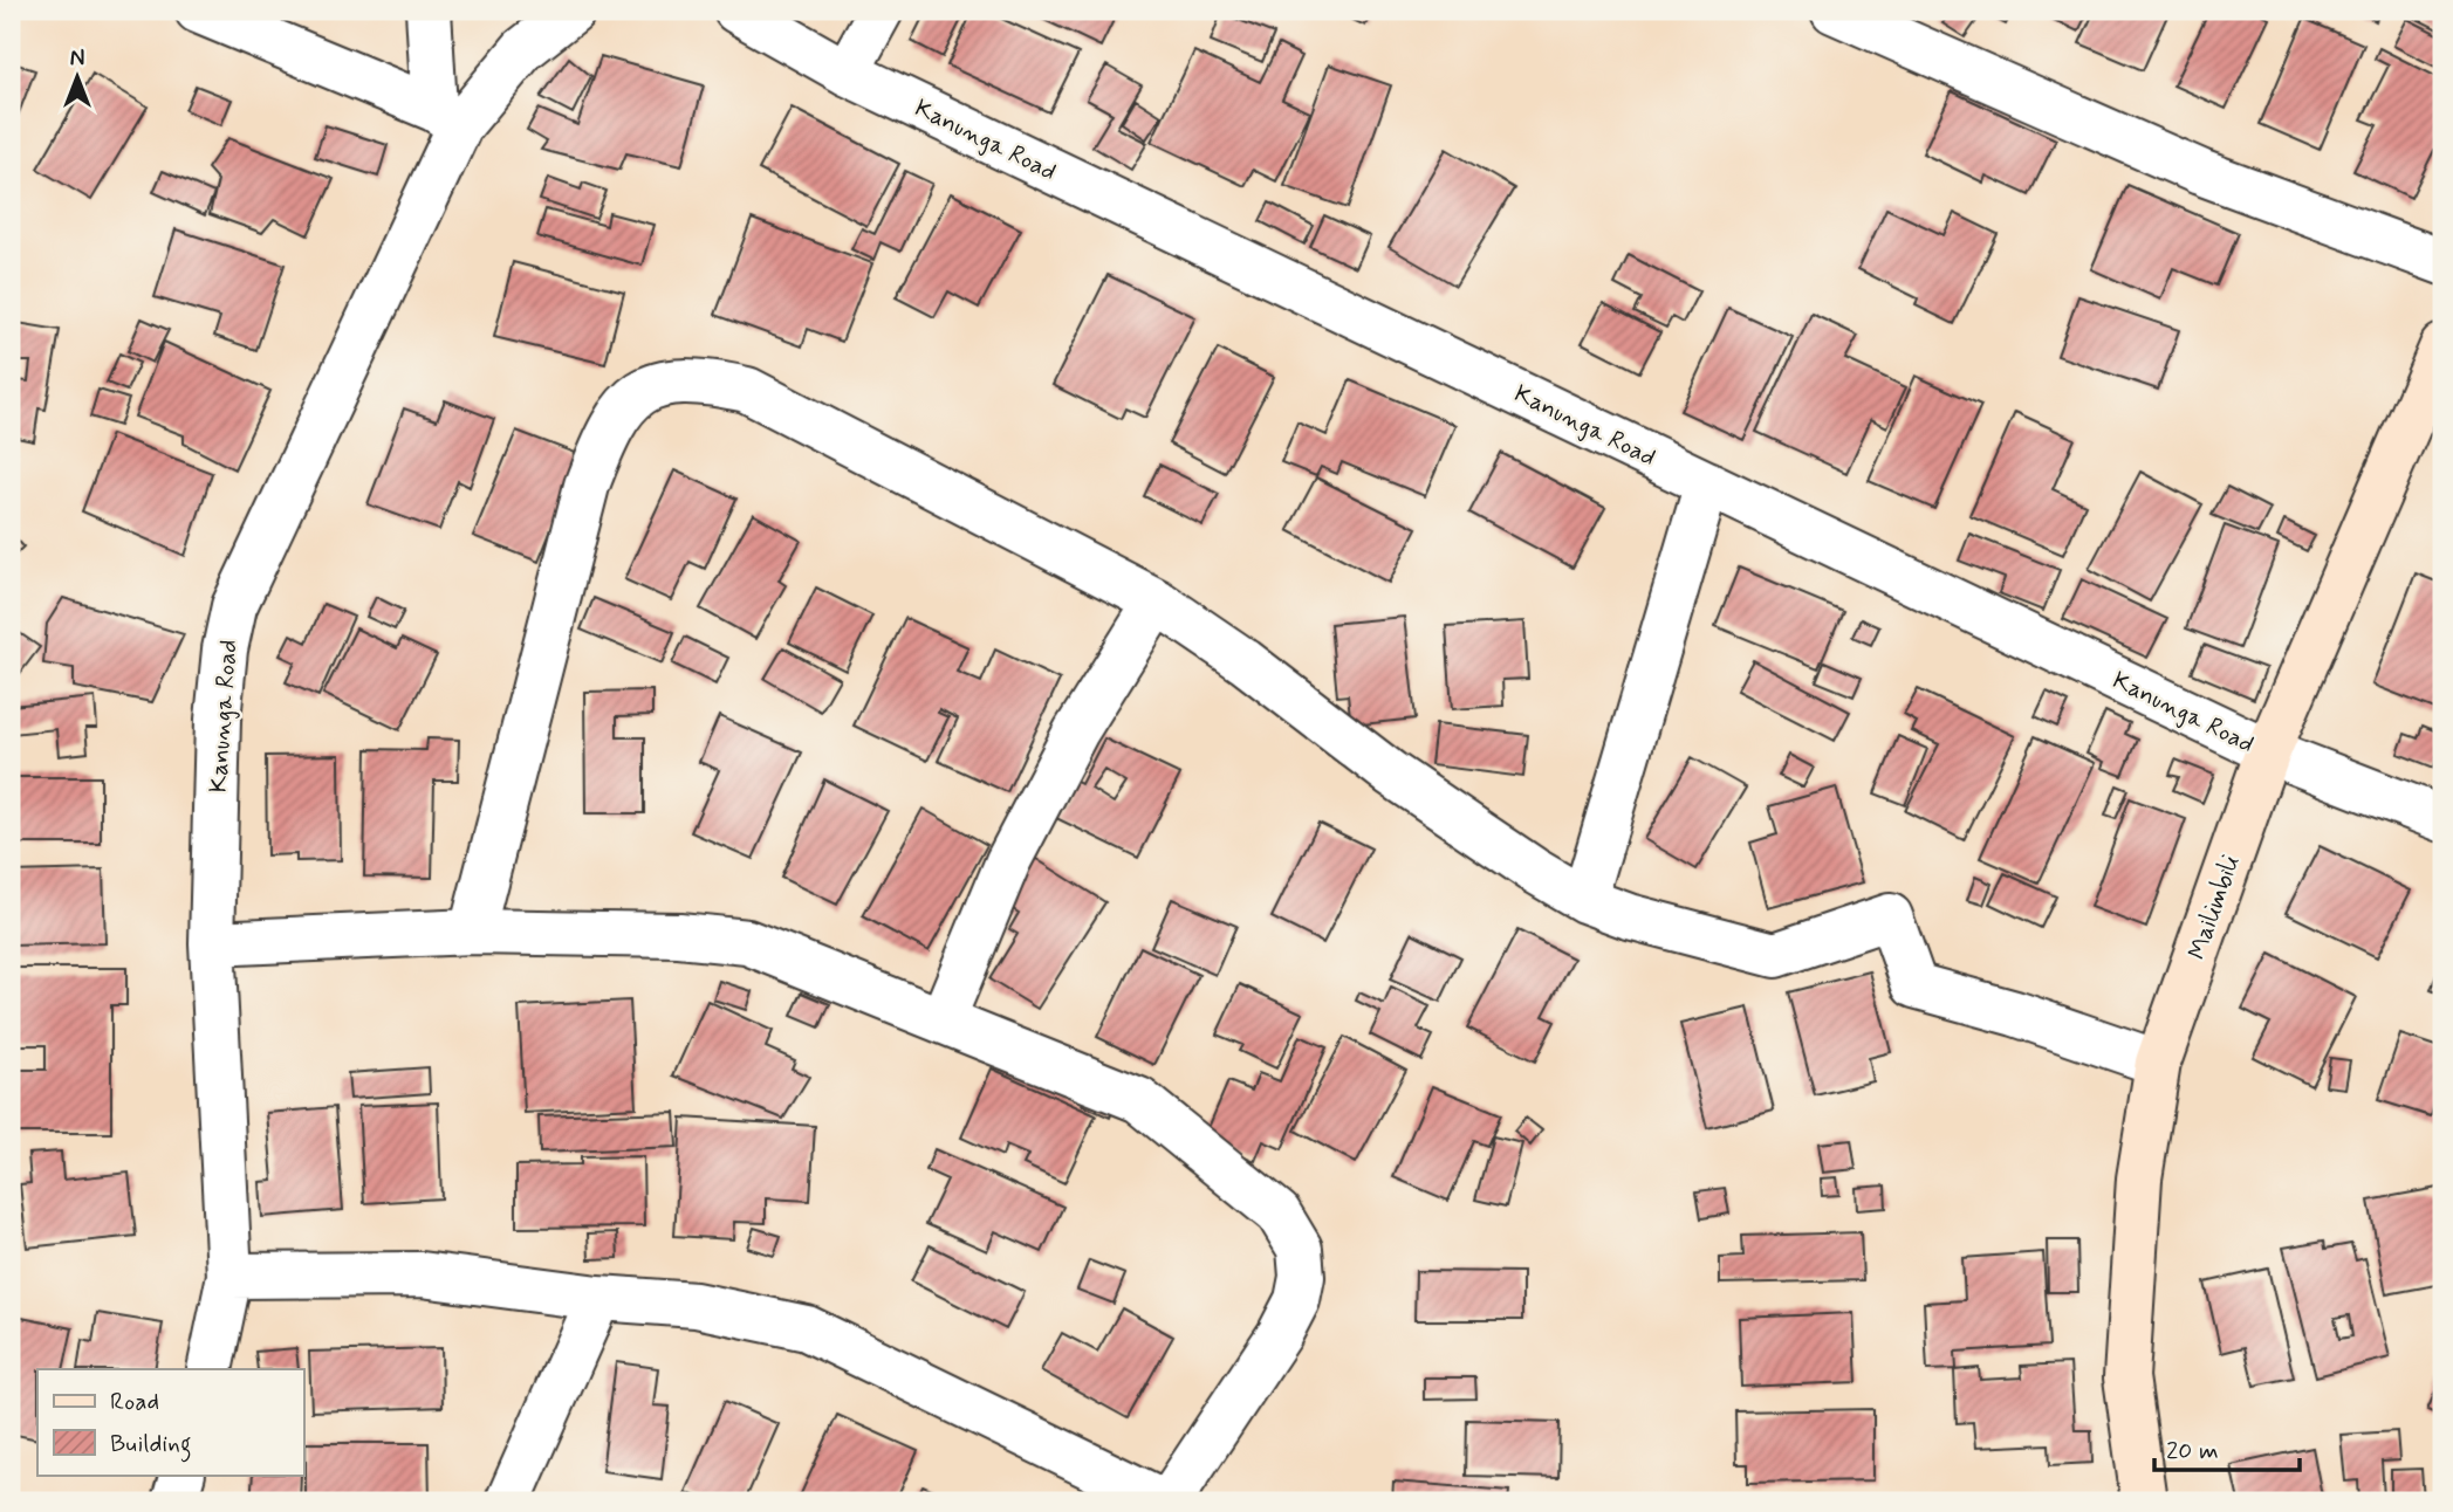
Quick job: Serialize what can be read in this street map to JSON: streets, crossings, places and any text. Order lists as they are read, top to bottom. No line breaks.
{"streets":{"street":["Kanunga Road","Mailimbili"]},"crossings":[["Kanunga Road","Mailimbili"]],"legend":["Road","Building"],"scale_bar":"20 m","north":"top"}
